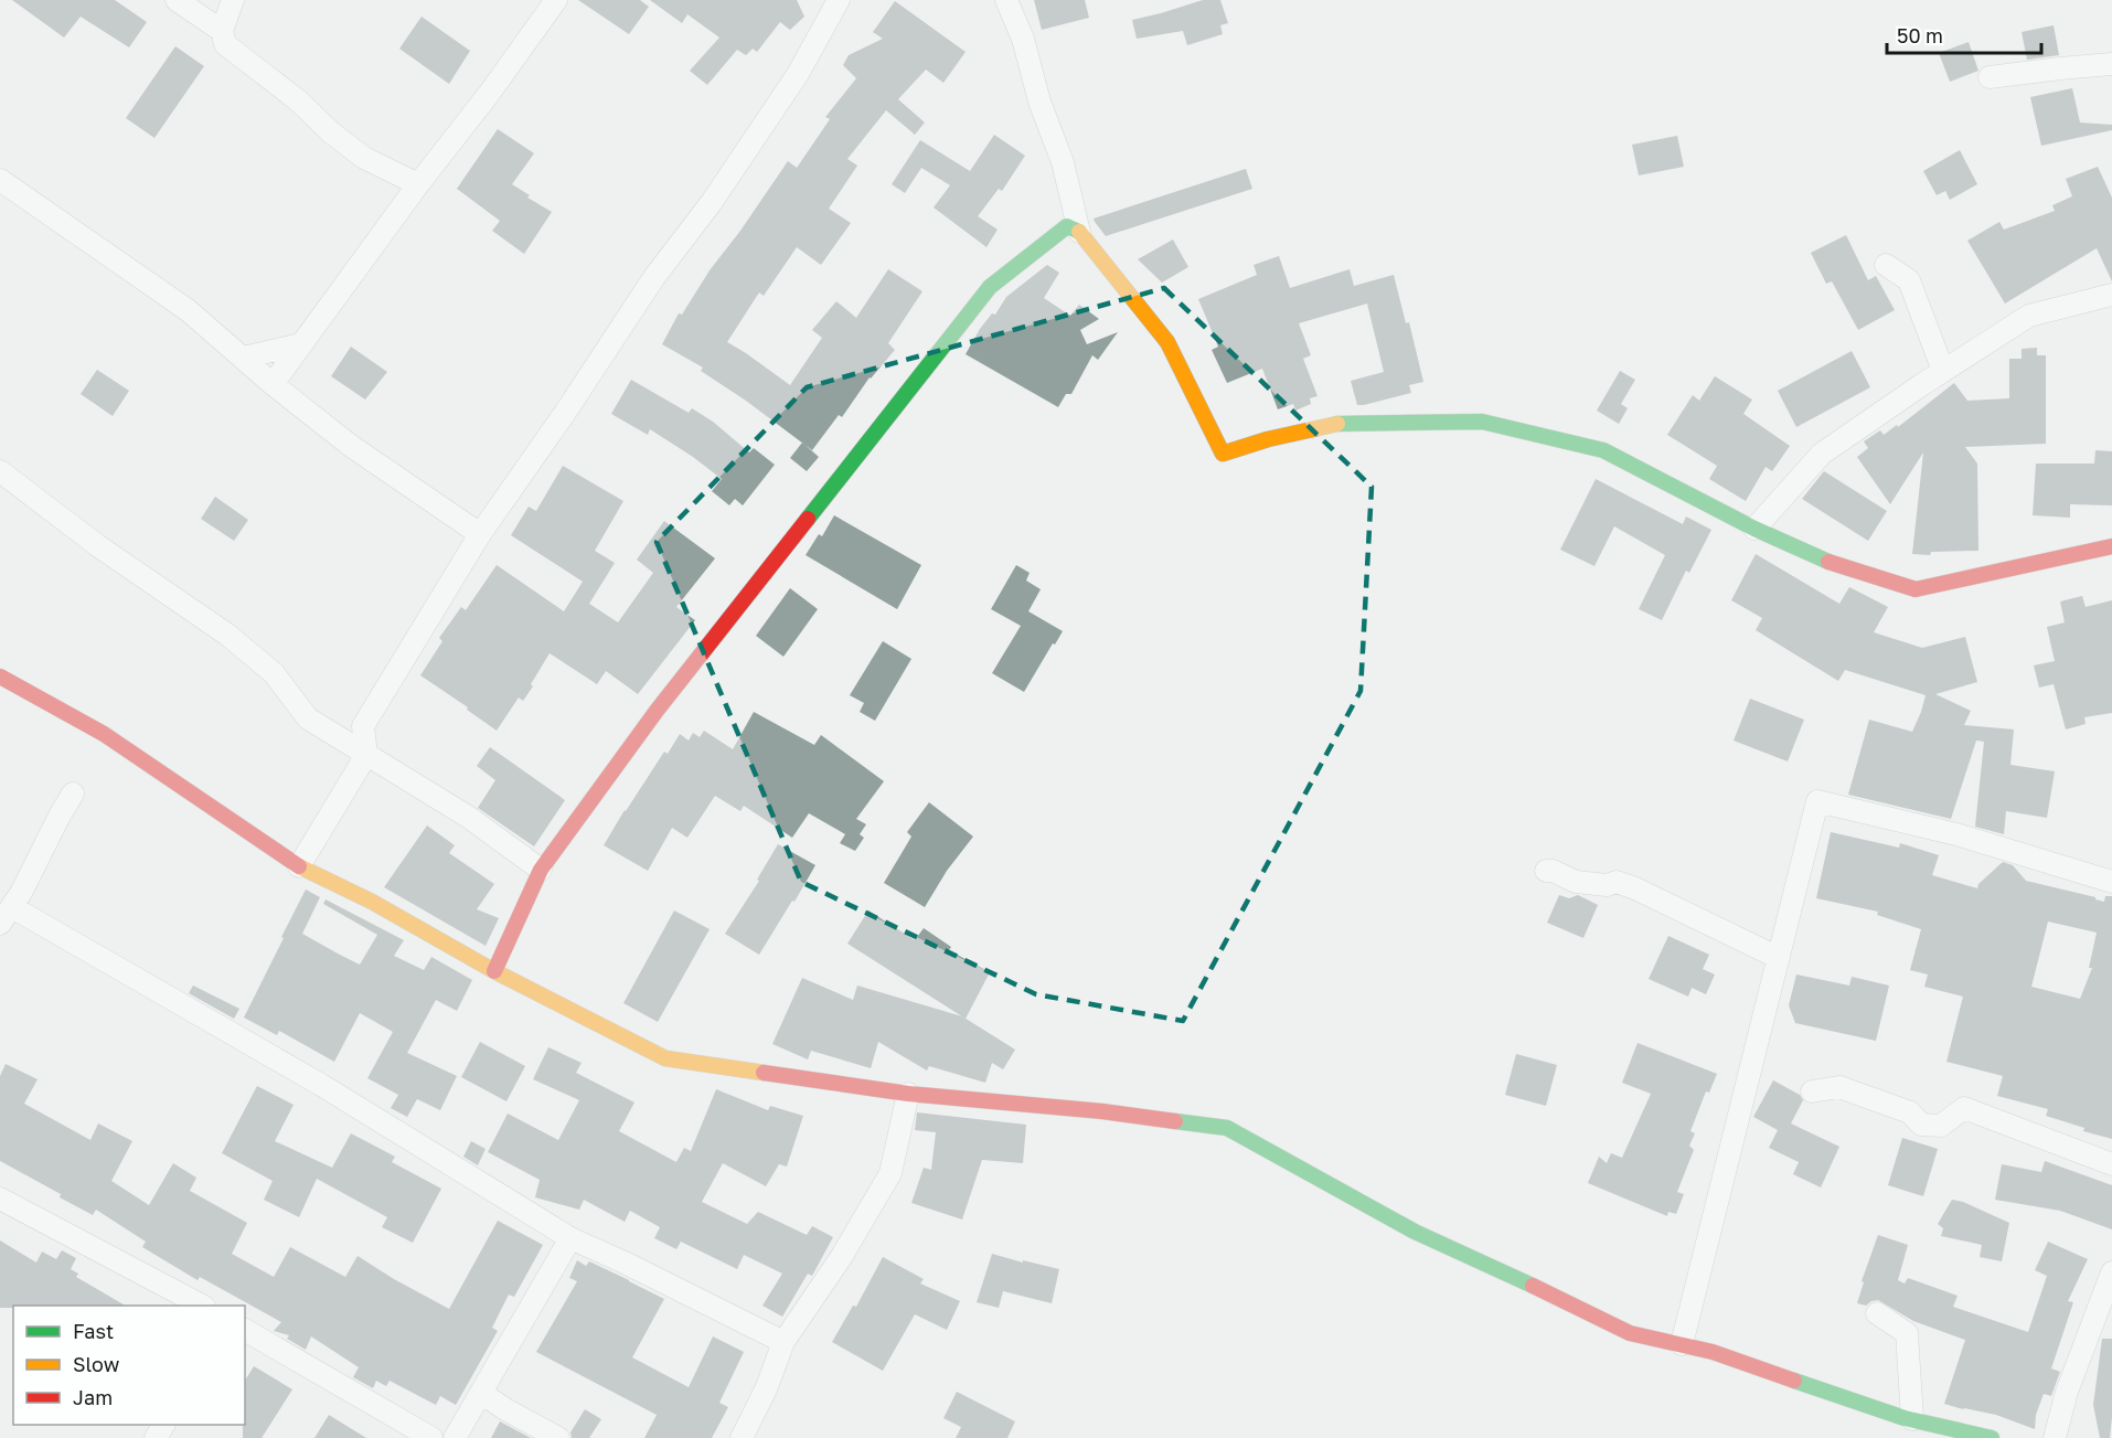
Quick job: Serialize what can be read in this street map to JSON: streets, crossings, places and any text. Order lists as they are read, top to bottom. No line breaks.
{"legend":["Fast","Slow","Jam"],"scale_bar":"50 m"}
